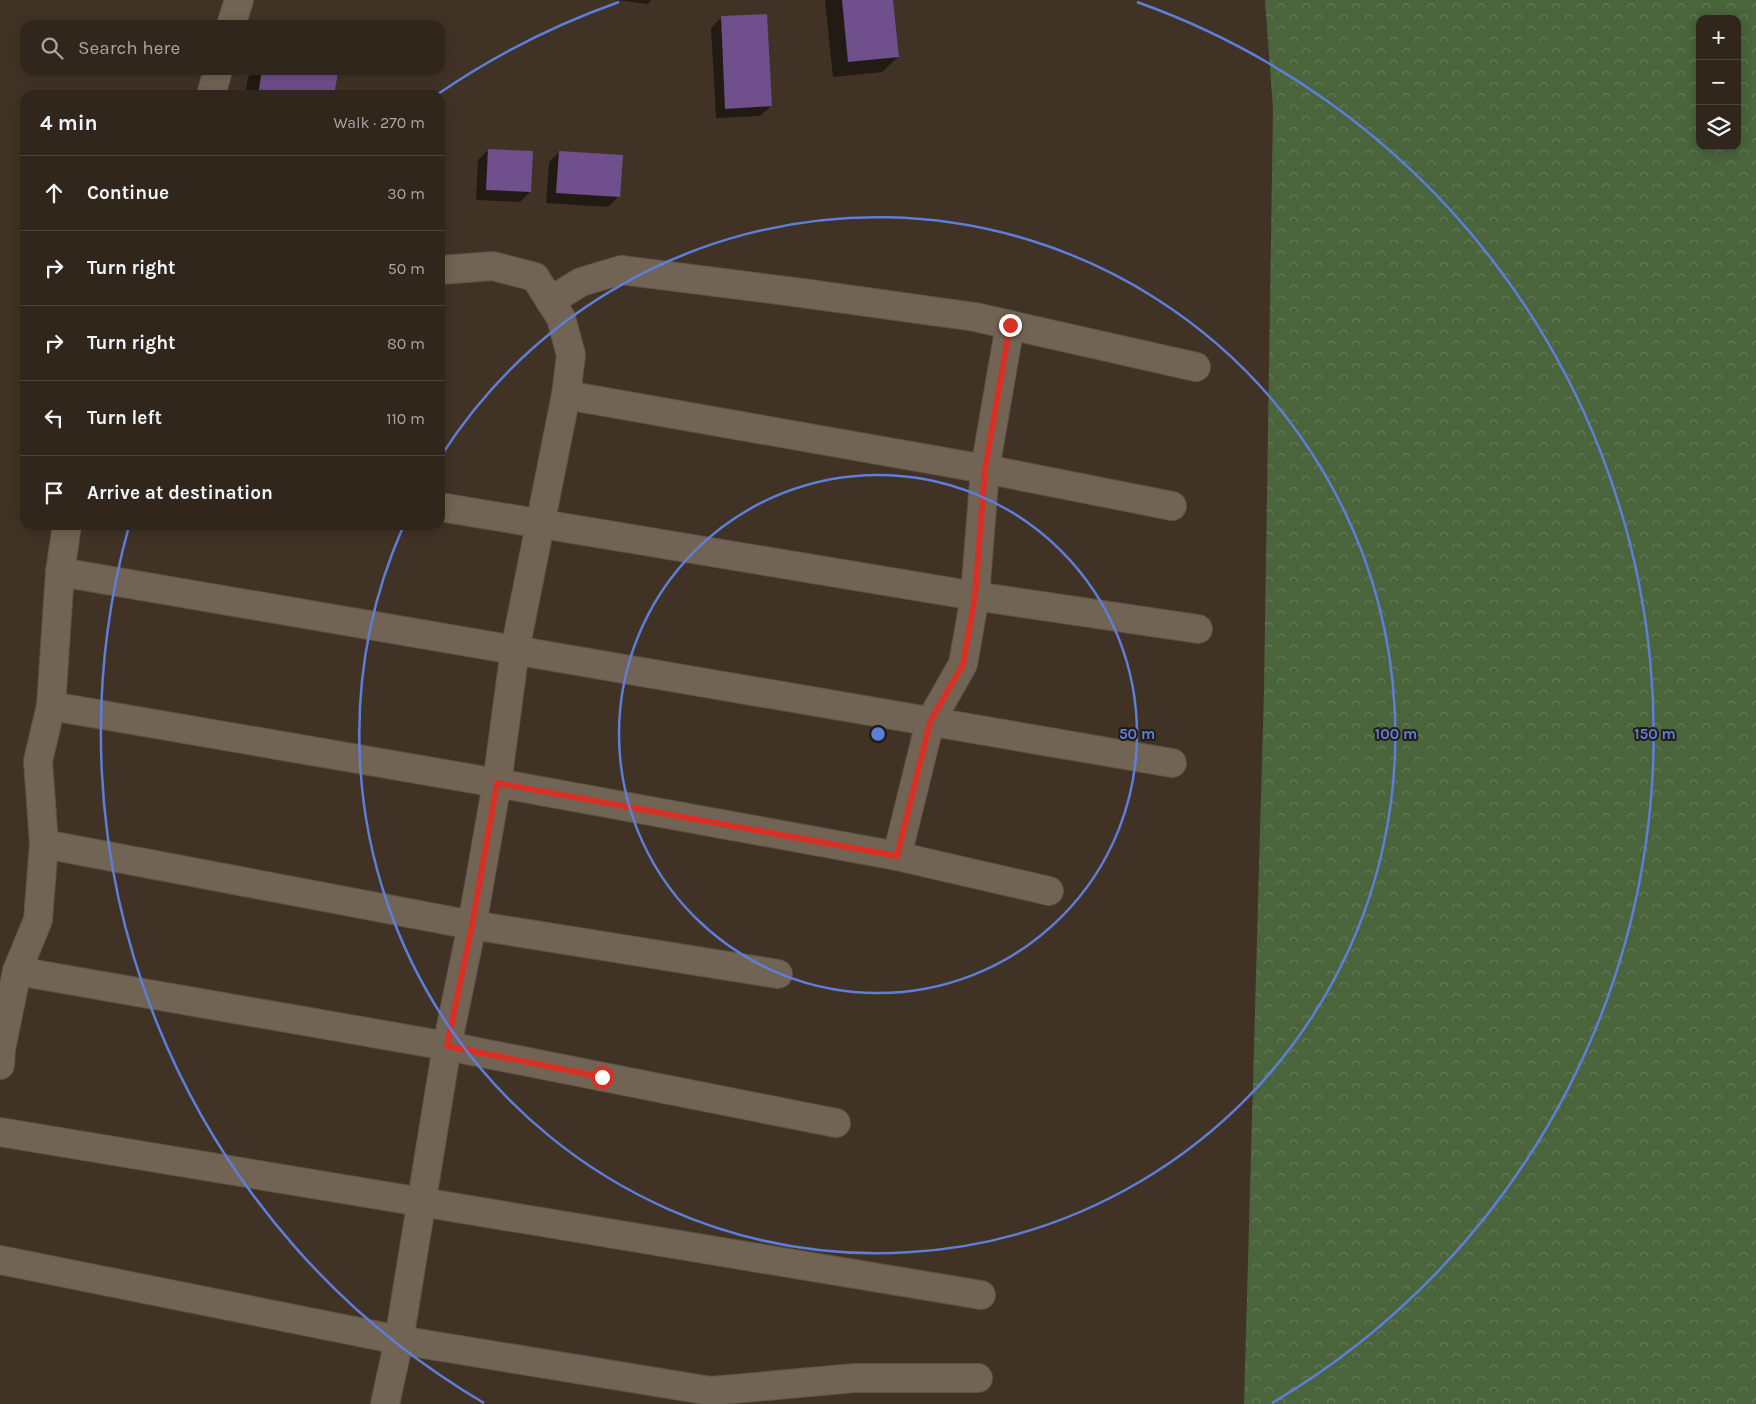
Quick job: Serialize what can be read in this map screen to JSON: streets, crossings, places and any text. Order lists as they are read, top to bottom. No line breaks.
{"page":{"map_buttons":["+","−"],"search":"Search here","heading":["4 min","Walk · 270 m"],"list":[["Continue","30 m"],["Turn right","50 m"],["Turn right","80 m"],["Turn left","110 m"],"Arrive at destination"]},"rings":["50 m","100 m","150 m"]}
